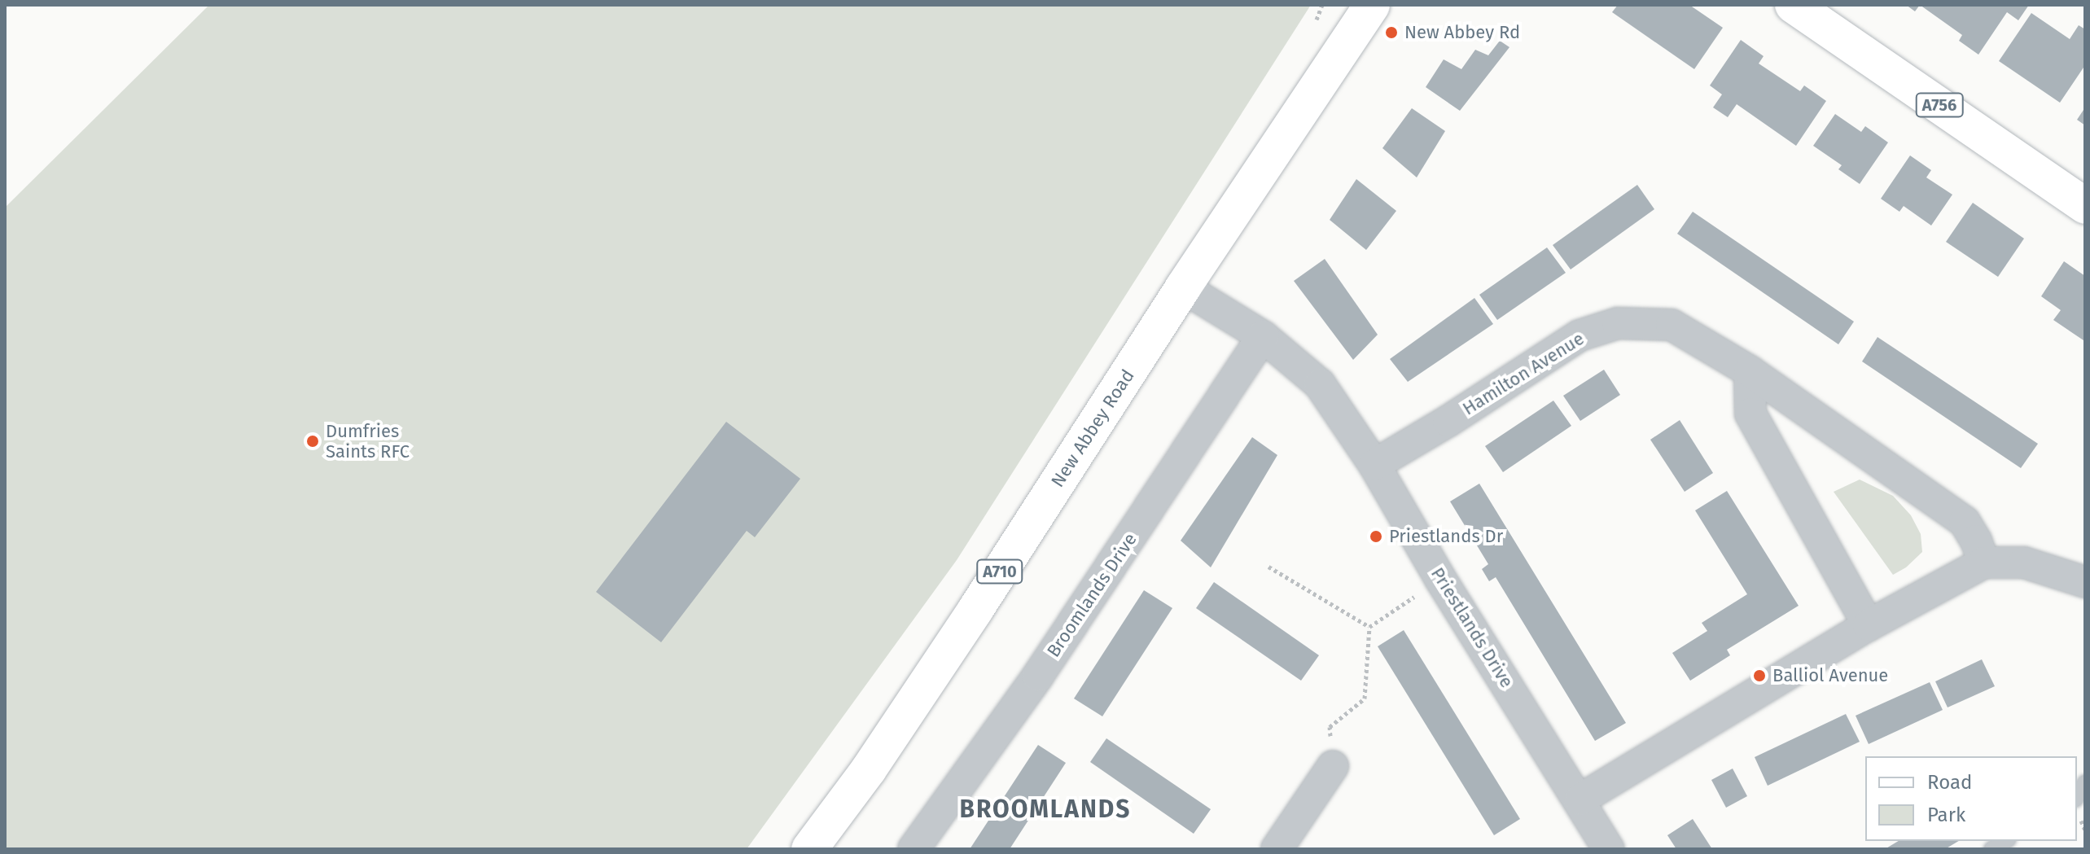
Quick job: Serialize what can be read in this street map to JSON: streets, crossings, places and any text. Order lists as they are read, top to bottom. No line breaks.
{"streets":{"main road":["A756","New Abbey Road","A710"],"street":["Hamilton Avenue","Broomlands Drive","Priestlands Drive"]},"crossings":[["Hamilton Avenue","Priestlands Drive"],["New Abbey Road","Priestlands Drive"],["Broomlands Drive","Priestlands Drive"]],"districts":["BROOMLANDS"],"places":["New Abbey Rd","Dumfries Saints RFC","Priestlands Dr","Balliol Avenue"],"legend":["Road","Park"]}
